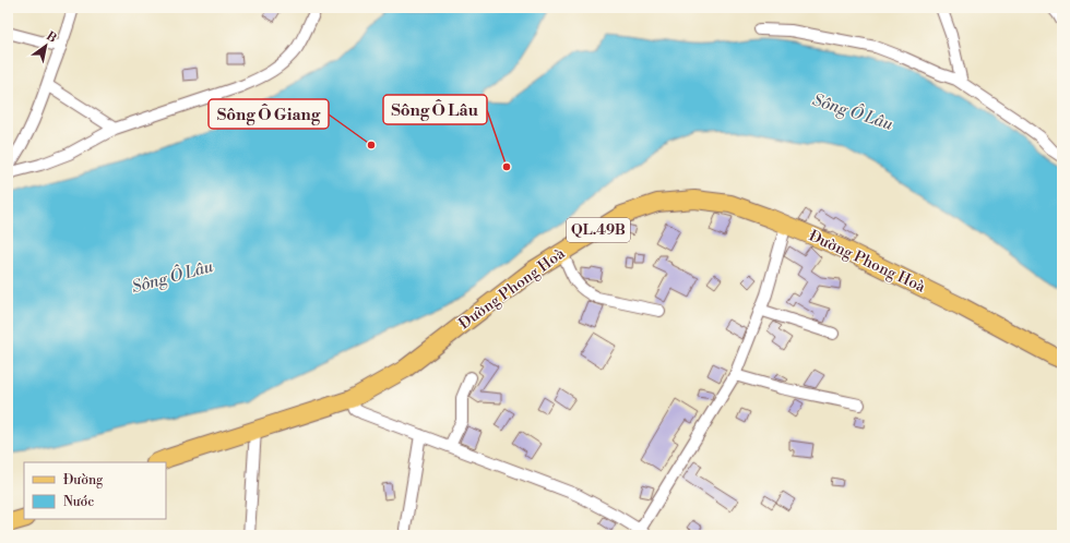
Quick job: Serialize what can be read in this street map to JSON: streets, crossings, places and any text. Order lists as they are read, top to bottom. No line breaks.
{"streets":{"main road":["QL.49B","Đường Phong Hoà"]},"water":["Sông Ô Lâu"],"places":["Sông Ô Giang","Sông Ô Lâu"],"legend":["Đường","Nước"],"north":"top right"}
